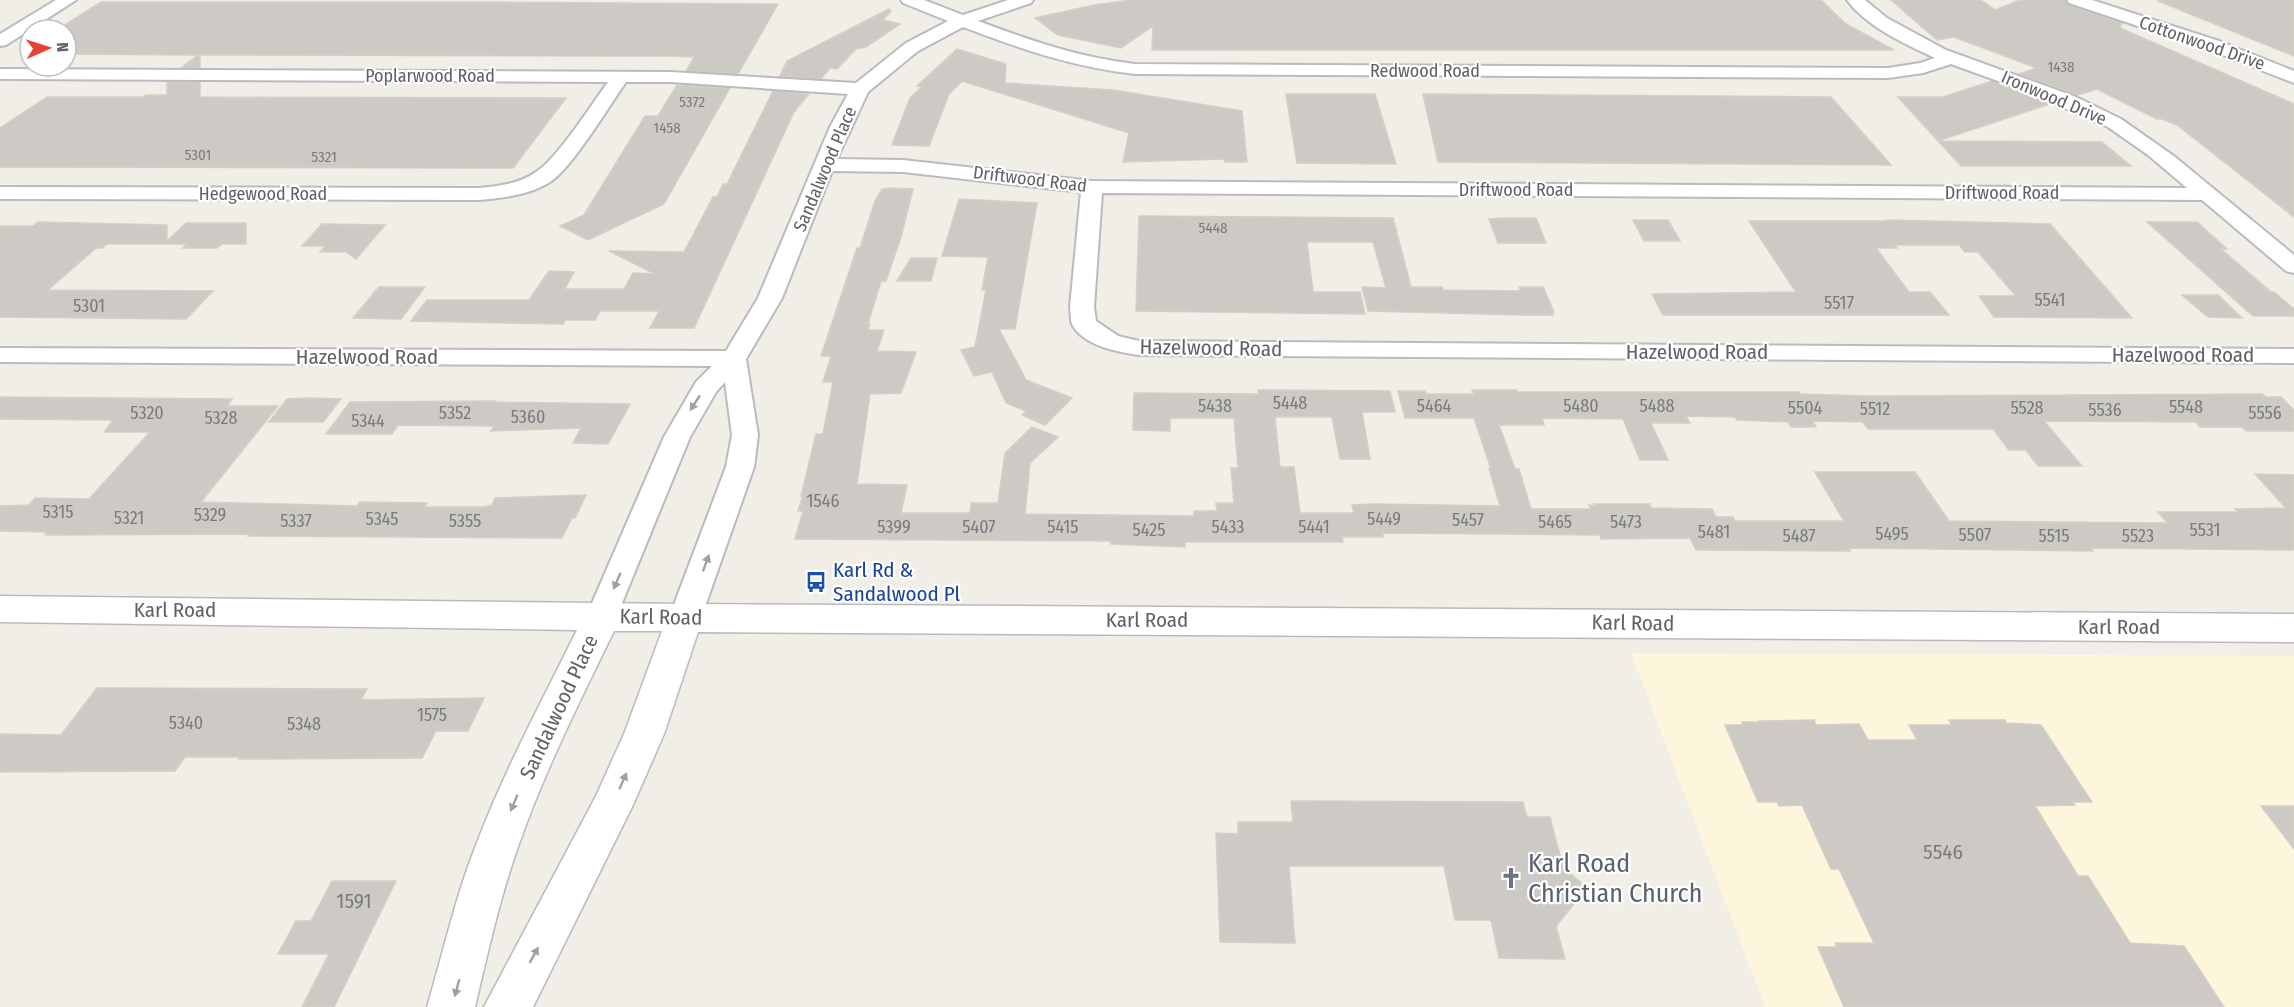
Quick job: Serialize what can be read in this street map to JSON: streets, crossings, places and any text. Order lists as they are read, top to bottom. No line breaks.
{"streets":{"main road":["Sandalwood Place","Karl Road"],"street":["Cottonwood Drive","Redwood Road","Poplarwood Road","Ironwood Drive","Driftwood Road","Hedgewood Road","Hazelwood Road"]},"crossings":[["Redwood Road","Ironwood Drive"],["Redwood Road","Sandalwood Place"],["Poplarwood Road","Sandalwood Place"],["Poplarwood Road","Hedgewood Road"],["Ironwood Drive","Driftwood Road"],["Sandalwood Place","Driftwood Road"],["Sandalwood Place","Hazelwood Road"],["Sandalwood Place","Karl Road"],["Driftwood Road","Hazelwood Road"]],"places":{"bus stop":["Karl Rd & Sandalwood Pl"],"church":["Karl Road Christian Church"]},"house_numbers":["1438","5372","1458","5301","5321","5448","5541","5517","5301","5448","5438","5464","5480","5488","5548","5504","5528","5512","5536","5320","5352","5556","5360","5328","5344","1546","5315","5329","5321","5345","5449","5457","5337","5355","5465","5473","5399","5407","5415","5433","5441","5425","5531","5481","5495","5507","5487","5515","5523","1575","5340","5348","5546","1591"],"north":"right"}
